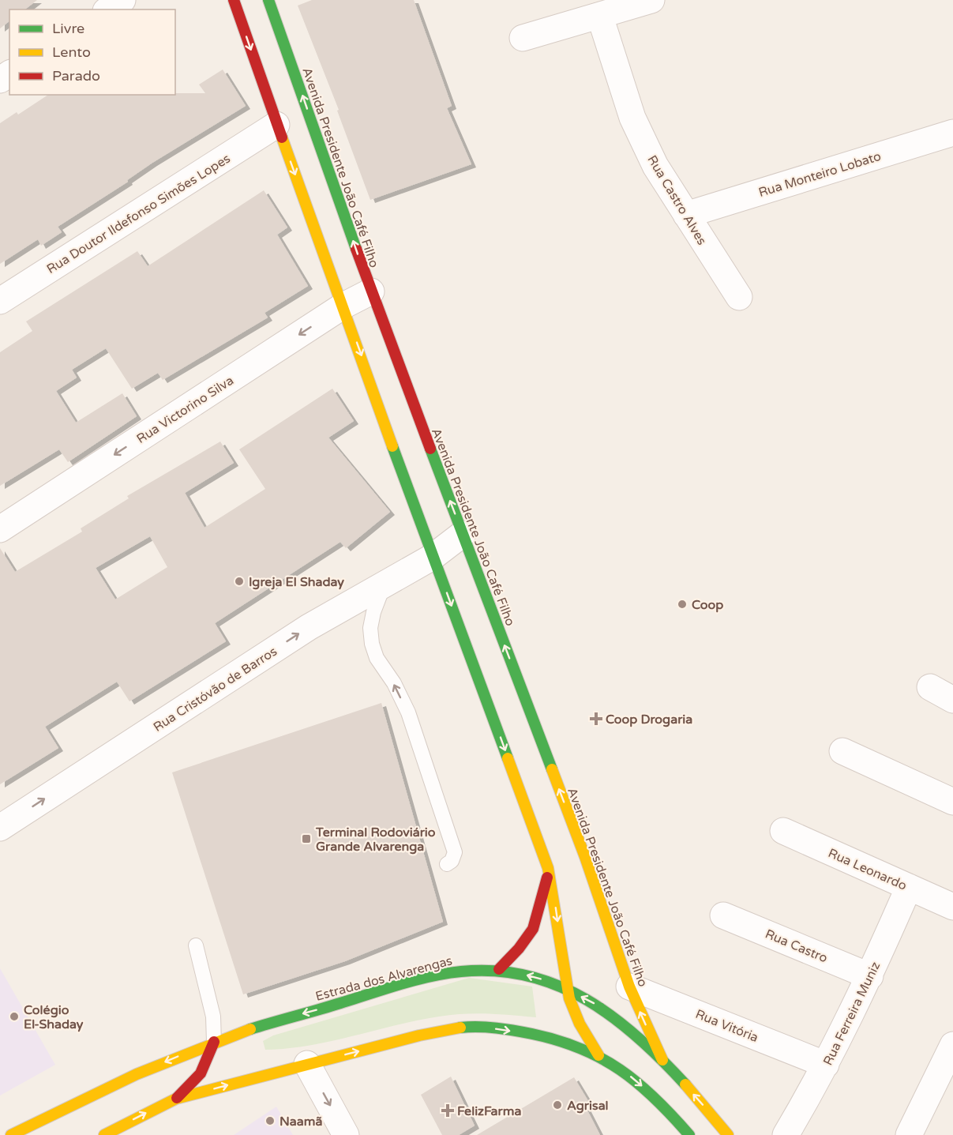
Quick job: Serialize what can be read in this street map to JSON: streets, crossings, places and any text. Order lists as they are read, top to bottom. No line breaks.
{"streets":{"main road":["Avenida Presidente João Café Filho","Estrada dos Alvarengas"],"street":["Rua Monteiro Lobato","Rua Castro Alves","Rua Doutor Ildefonso Simões Lopes","Rua Victorino Silva","Rua Cristóvão de Barros","Rua Leonardo","Rua Castro","Rua Ferreira Muniz","Rua Vitória"]},"crossings":[["Avenida Presidente João Café Filho","Rua Victorino Silva"],["Avenida Presidente João Café Filho","Rua Cristóvão de Barros"],["Avenida Presidente João Café Filho","Estrada dos Alvarengas"],["Avenida Presidente João Café Filho","Rua Vitória"],["Rua Monteiro Lobato","Rua Castro Alves"],["Rua Leonardo","Rua Ferreira Muniz"],["Rua Castro","Rua Ferreira Muniz"],["Rua Ferreira Muniz","Rua Vitória"]],"one_way":["Rua Victorino Silva","Rua Cristóvão de Barros"],"places":{"other":["Igreja El Shaday","Coop","Colégio El-Shaday","Agrisal","Naamã"],"health":["Coop Drogaria","FelizFarma"],"transit":["Terminal Rodoviário Grande Alvarenga"]},"legend":["Livre","Lento","Parado"]}
